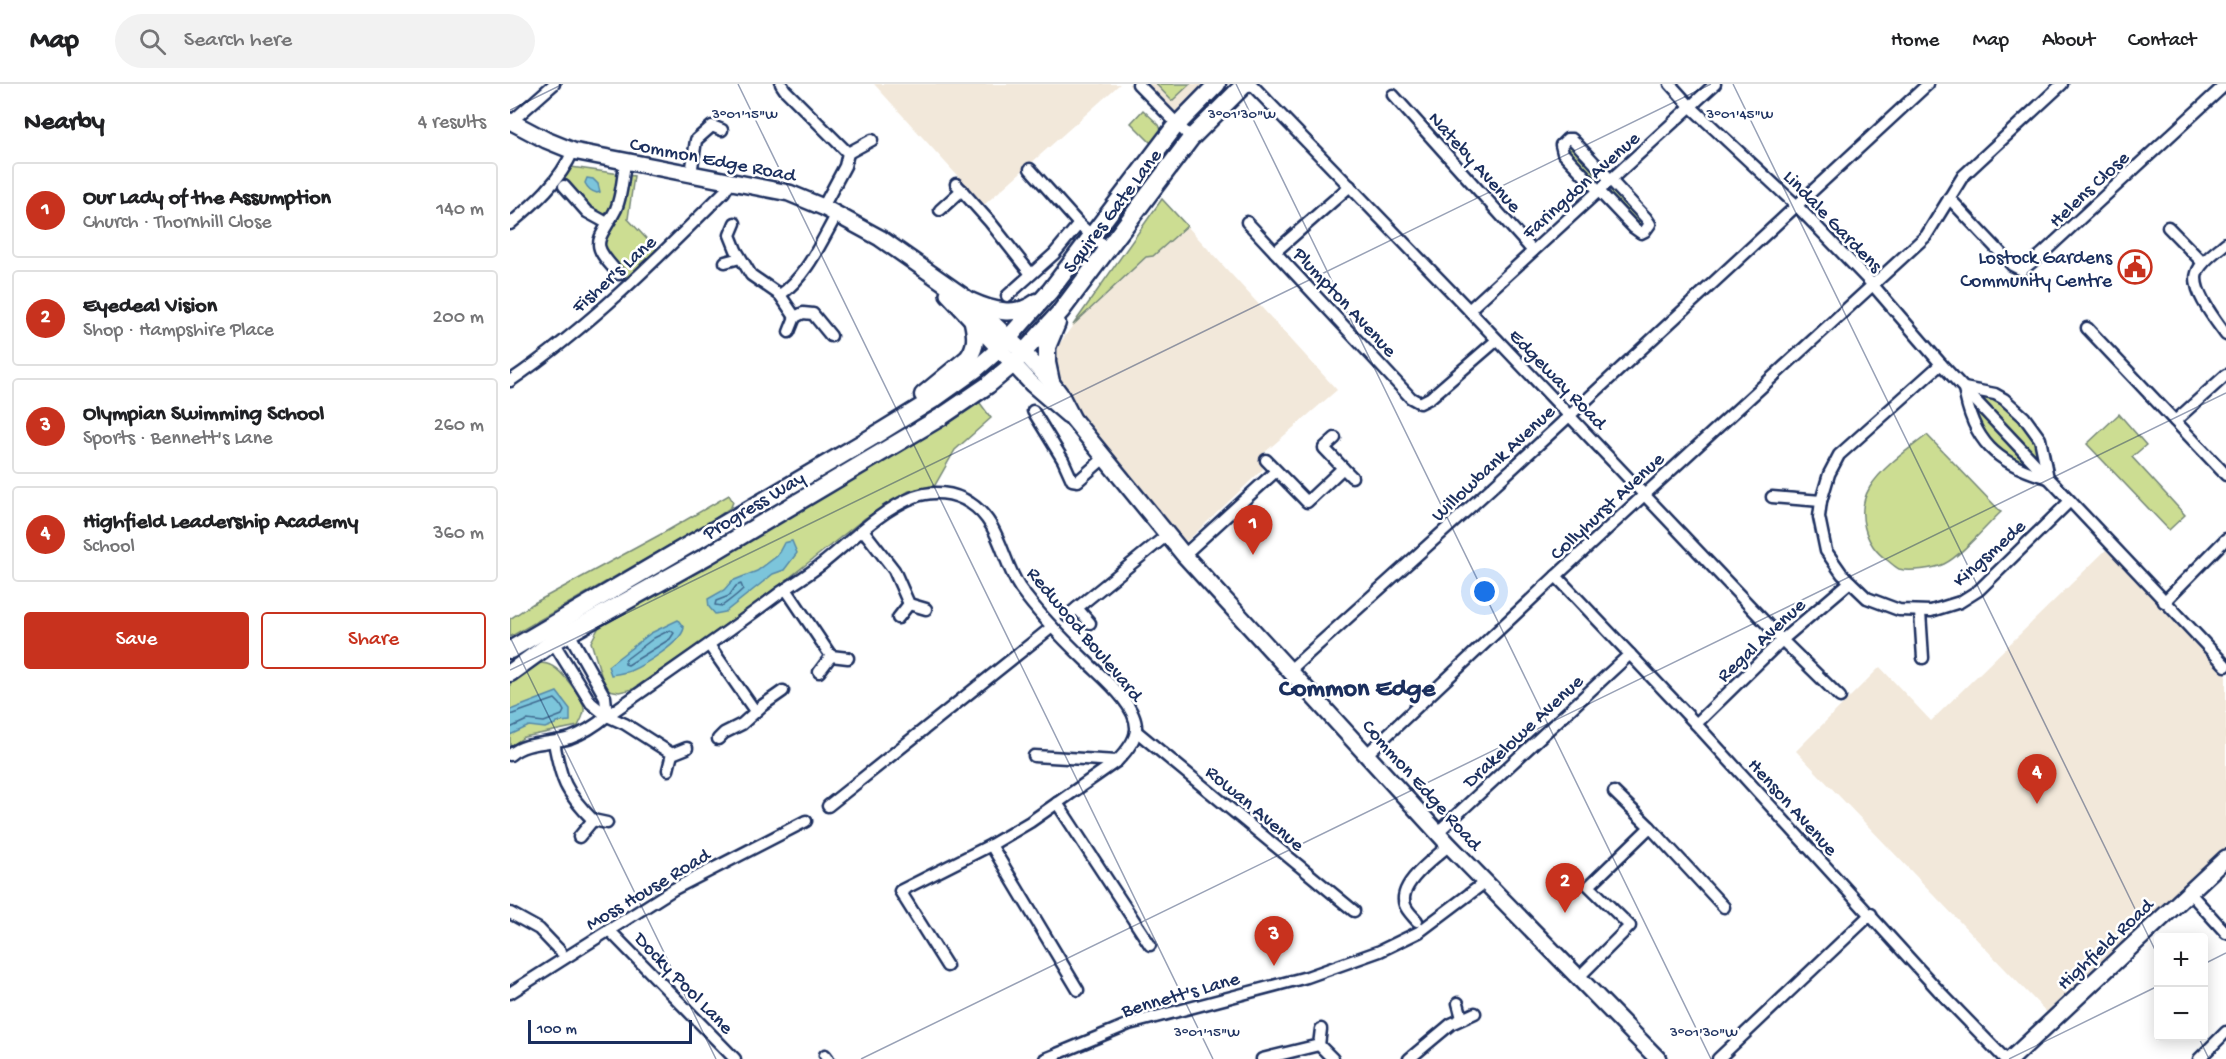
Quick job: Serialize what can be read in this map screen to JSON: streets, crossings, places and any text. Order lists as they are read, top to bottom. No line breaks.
{"streets":{"main road":["Common Edge Road","Squires Gate Lane","Progress Way","Highfield Road"],"street":["Nateby Avenue","Faringdon Avenue","Helens Close","Lindale Gardens","Fisher's Lane","Plumpton Avenue","Edgeway Road","Willowbank Avenue","Collyhurst Avenue","Kingsmede","Redwood Boulevard","Regal Avenue","Drakelowe Avenue","Henson Avenue","Rowan Avenue","Moss House Road","Docky Pool Lane","Bennett's Lane"]},"crossings":[["Common Edge Road","Squires Gate Lane"],["Common Edge Road","Fisher's Lane"],["Common Edge Road","Willowbank Avenue"],["Common Edge Road","Progress Way"],["Common Edge Road","Collyhurst Avenue"],["Common Edge Road","Drakelowe Avenue"],["Common Edge Road","Bennett's Lane"],["Nateby Avenue","Faringdon Avenue"],["Faringdon Avenue","Lindale Gardens"],["Faringdon Avenue","Edgeway Road"],["Helens Close","Collyhurst Avenue"],["Squires Gate Lane","Progress Way"],["Lindale Gardens","Willowbank Avenue"],["Lindale Gardens","Collyhurst Avenue"],["Lindale Gardens","Kingsmede"],["Plumpton Avenue","Edgeway Road"],["Edgeway Road","Willowbank Avenue"],["Edgeway Road","Collyhurst Avenue"],["Edgeway Road","Regal Avenue"],["Collyhurst Avenue","Henson Avenue"],["Kingsmede","Regal Avenue"],["Redwood Boulevard","Rowan Avenue"],["Regal Avenue","Henson Avenue"],["Drakelowe Avenue","Henson Avenue"],["Moss House Road","Docky Pool Lane"]],"districts":["Common Edge"],"places":{"public building":["Lostock Gardens Community Centre"]},"scale_bar":"100 m","page":{"header":"Map","search":"Search here","nav":["Home","Map","About","Contact"],"heading":["Nearby","4 results"],"list":[{"mark":"1","name":"Our Lady of the Assumption","note":"Church · Thornhill Close","value":"140 m"},{"mark":"2","name":"Eyedeal Vision","note":"Shop · Hampshire Place","value":"200 m"},{"mark":"3","name":"Olympian Swimming School","note":"Sports · Bennett's Lane","value":"260 m"},{"mark":"4","name":"Highfield Leadership Academy","note":"School","value":"360 m"}],"pins":["1","4","2","3"],"buttons":["Save","Share"],"map_buttons":["+","−"],"scale":"100 m"},"coordinates":["3°01'15\"W","3°01'30\"W","3°01'45\"W"]}
